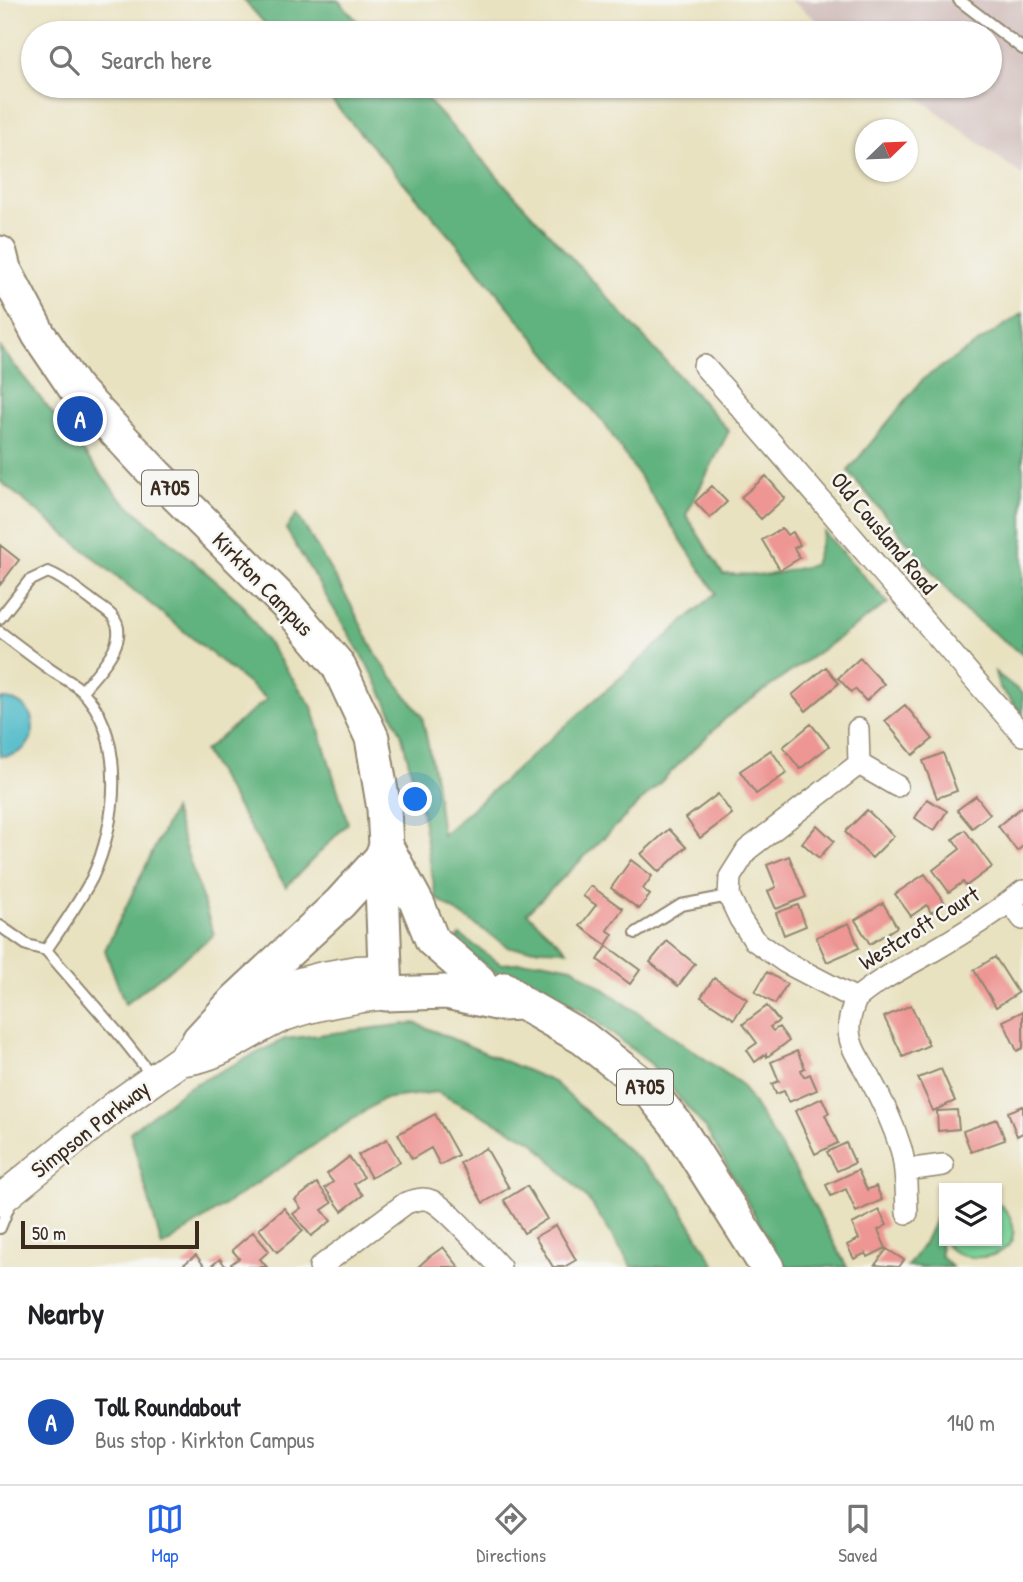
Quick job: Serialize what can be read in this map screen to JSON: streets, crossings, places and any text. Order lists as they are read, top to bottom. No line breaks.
{"streets":{"main road":["A705","Kirkton Campus","Simpson Parkway"],"street":["Old Cousland Road","Westcroft Court"]},"crossings":[["A705","Kirkton Campus"],["A705","Simpson Parkway"],["Kirkton Campus","Simpson Parkway"]],"scale_bar":"50 m","north":"top right","page":{"search":"Search here","pins":"A","scale":"50 m","heading":"Nearby","list":[{"mark":"A","name":"Toll Roundabout","note":"Bus stop · Kirkton Campus","value":"140 m"}],"nav":["Map","Directions","Saved"]}}
